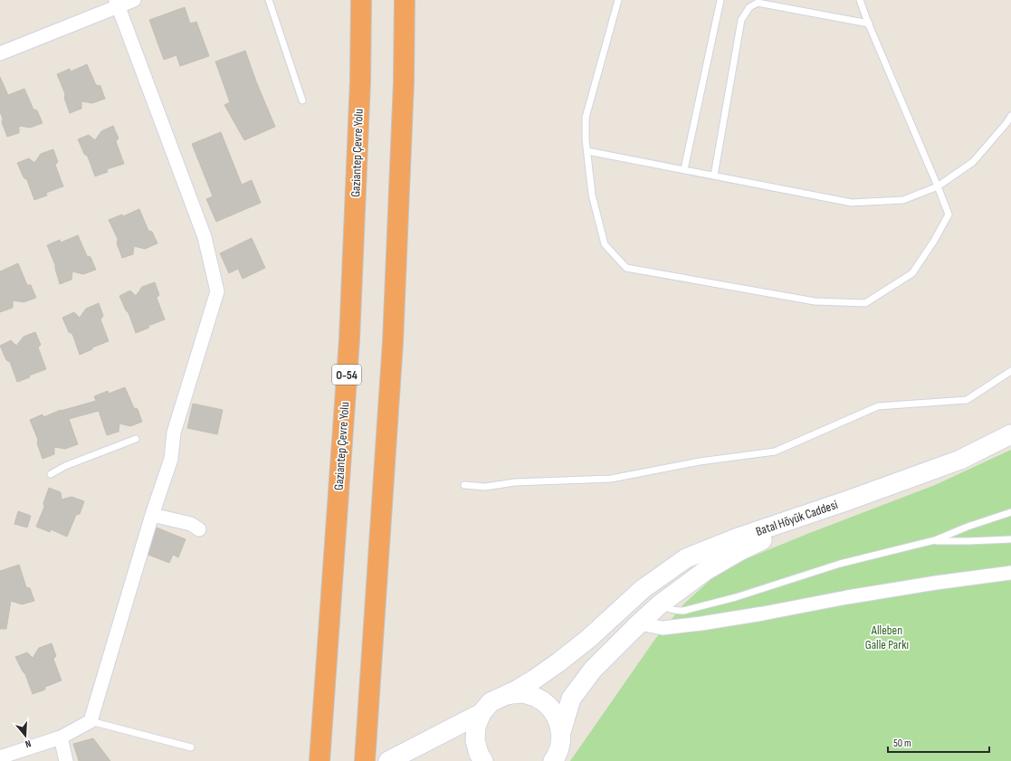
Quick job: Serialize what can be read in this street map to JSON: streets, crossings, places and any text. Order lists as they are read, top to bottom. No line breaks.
{"streets":{"highway":["Gaziantep Çevre Yolu","O-54"],"main road":["Batal Höyük Caddesi"]},"parks":["Alleben Galle Parkı"],"scale_bar":"50 m","north":"bottom"}
